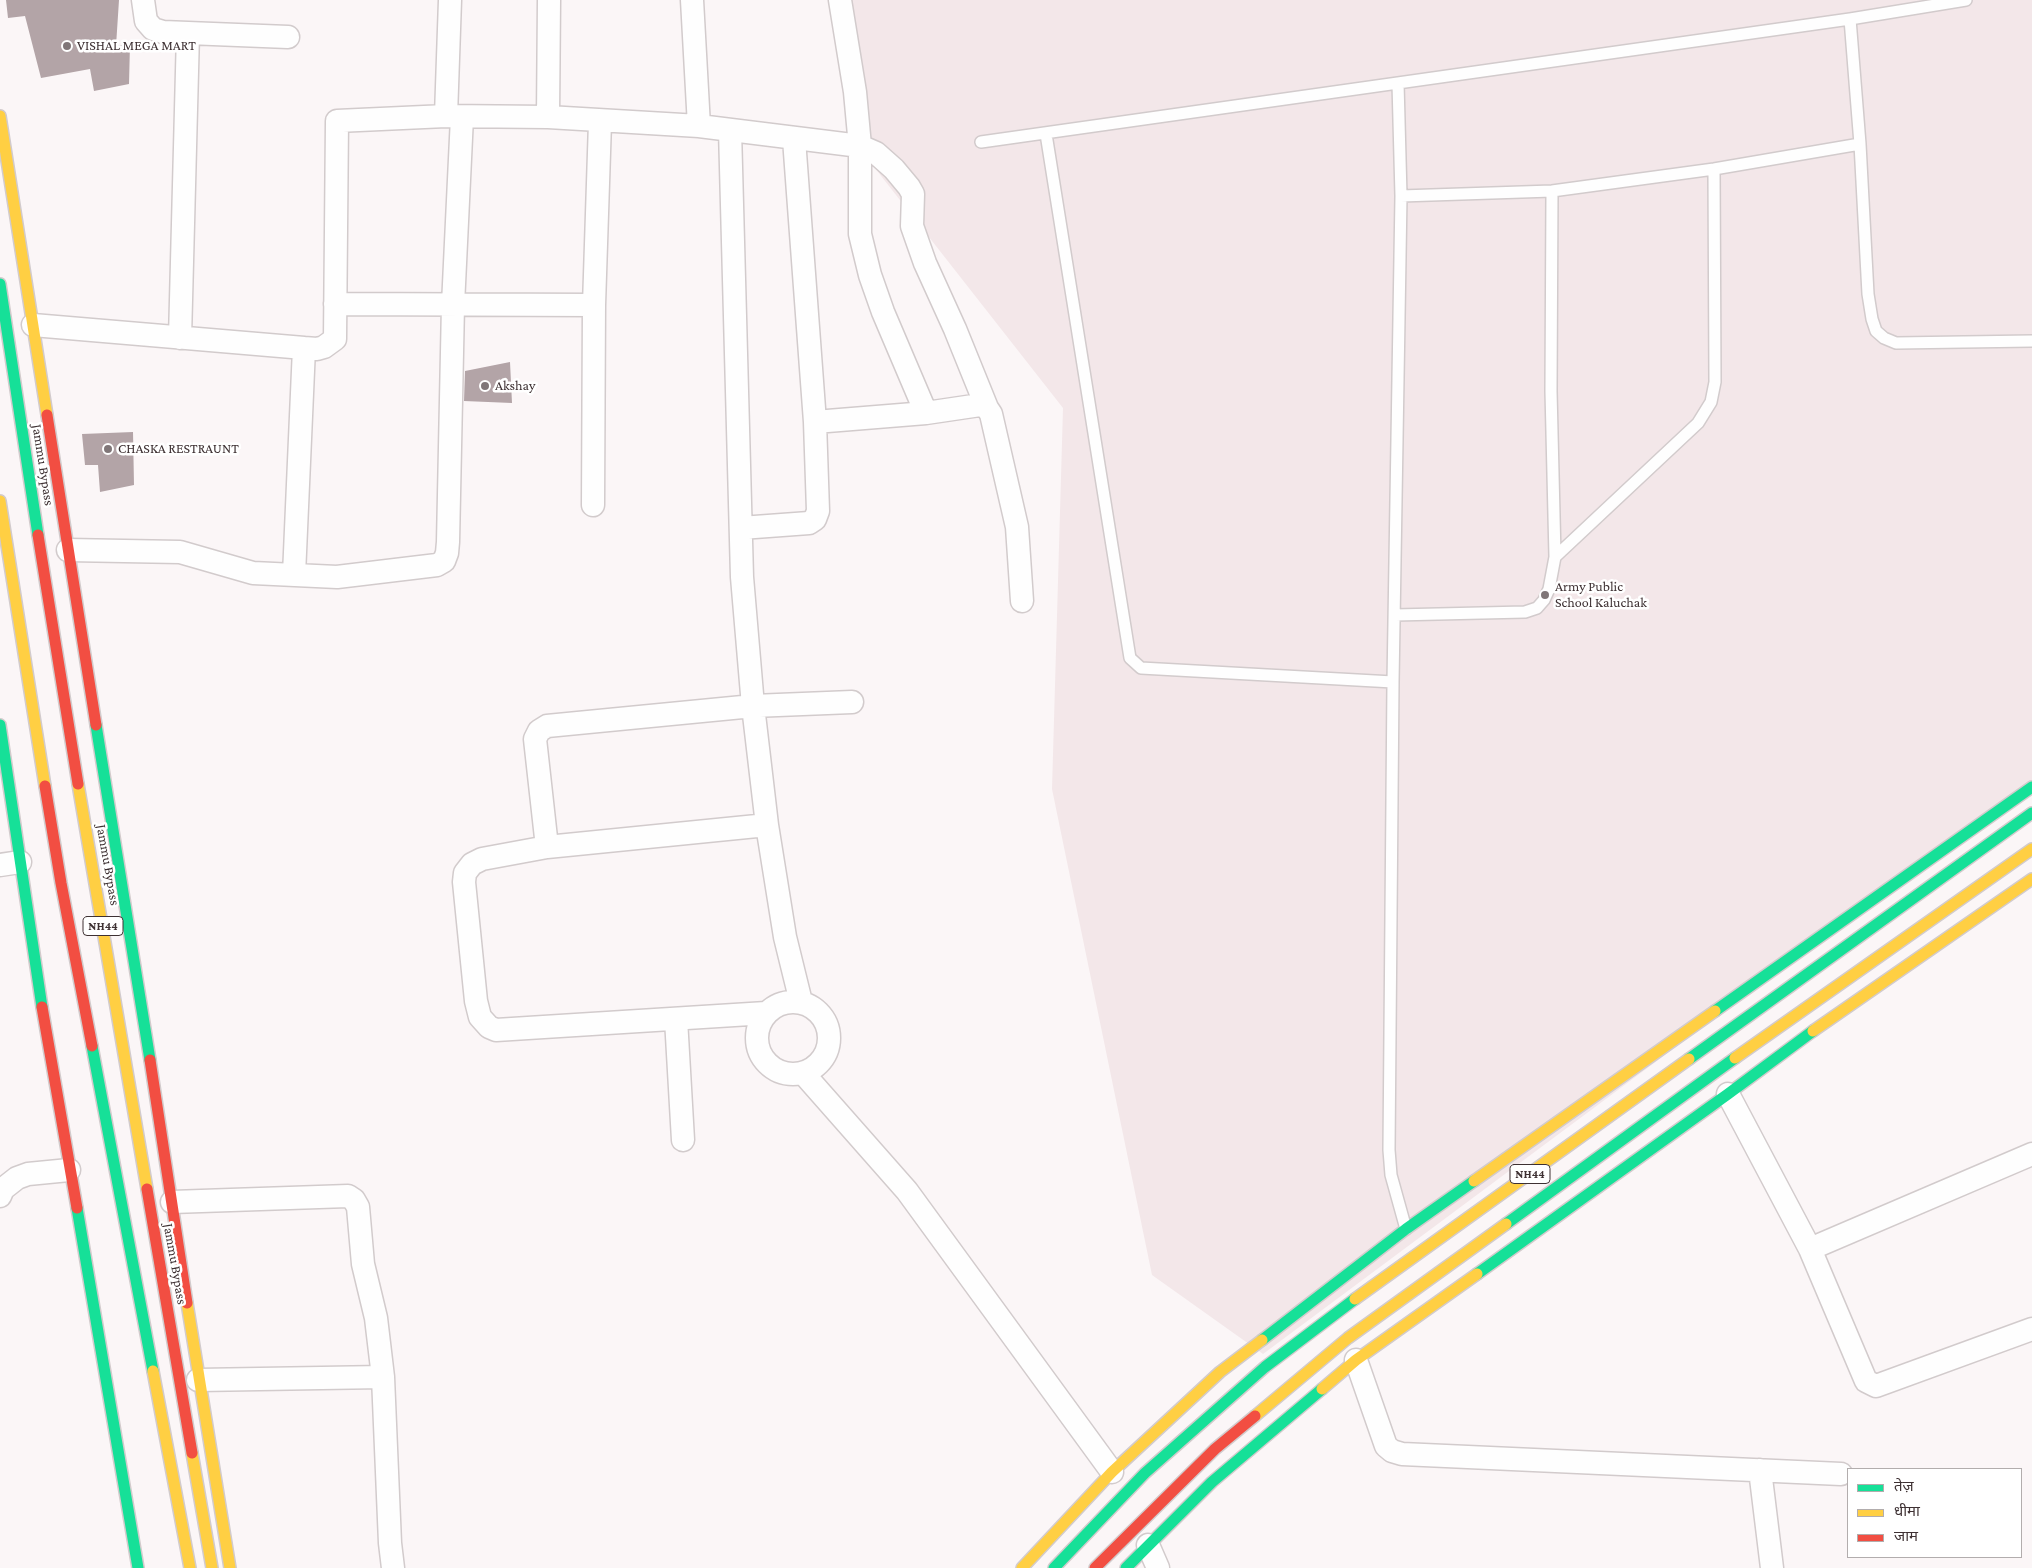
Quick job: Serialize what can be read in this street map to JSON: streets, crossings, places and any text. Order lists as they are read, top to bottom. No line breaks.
{"streets":{"main road":["Jammu Bypass","NH44"]},"places":["VISHAL MEGA MART","Akshay","CHASKA RESTRAUNT","Army Public School Kaluchak"],"legend":["तेज़","धीमा","जाम"]}
